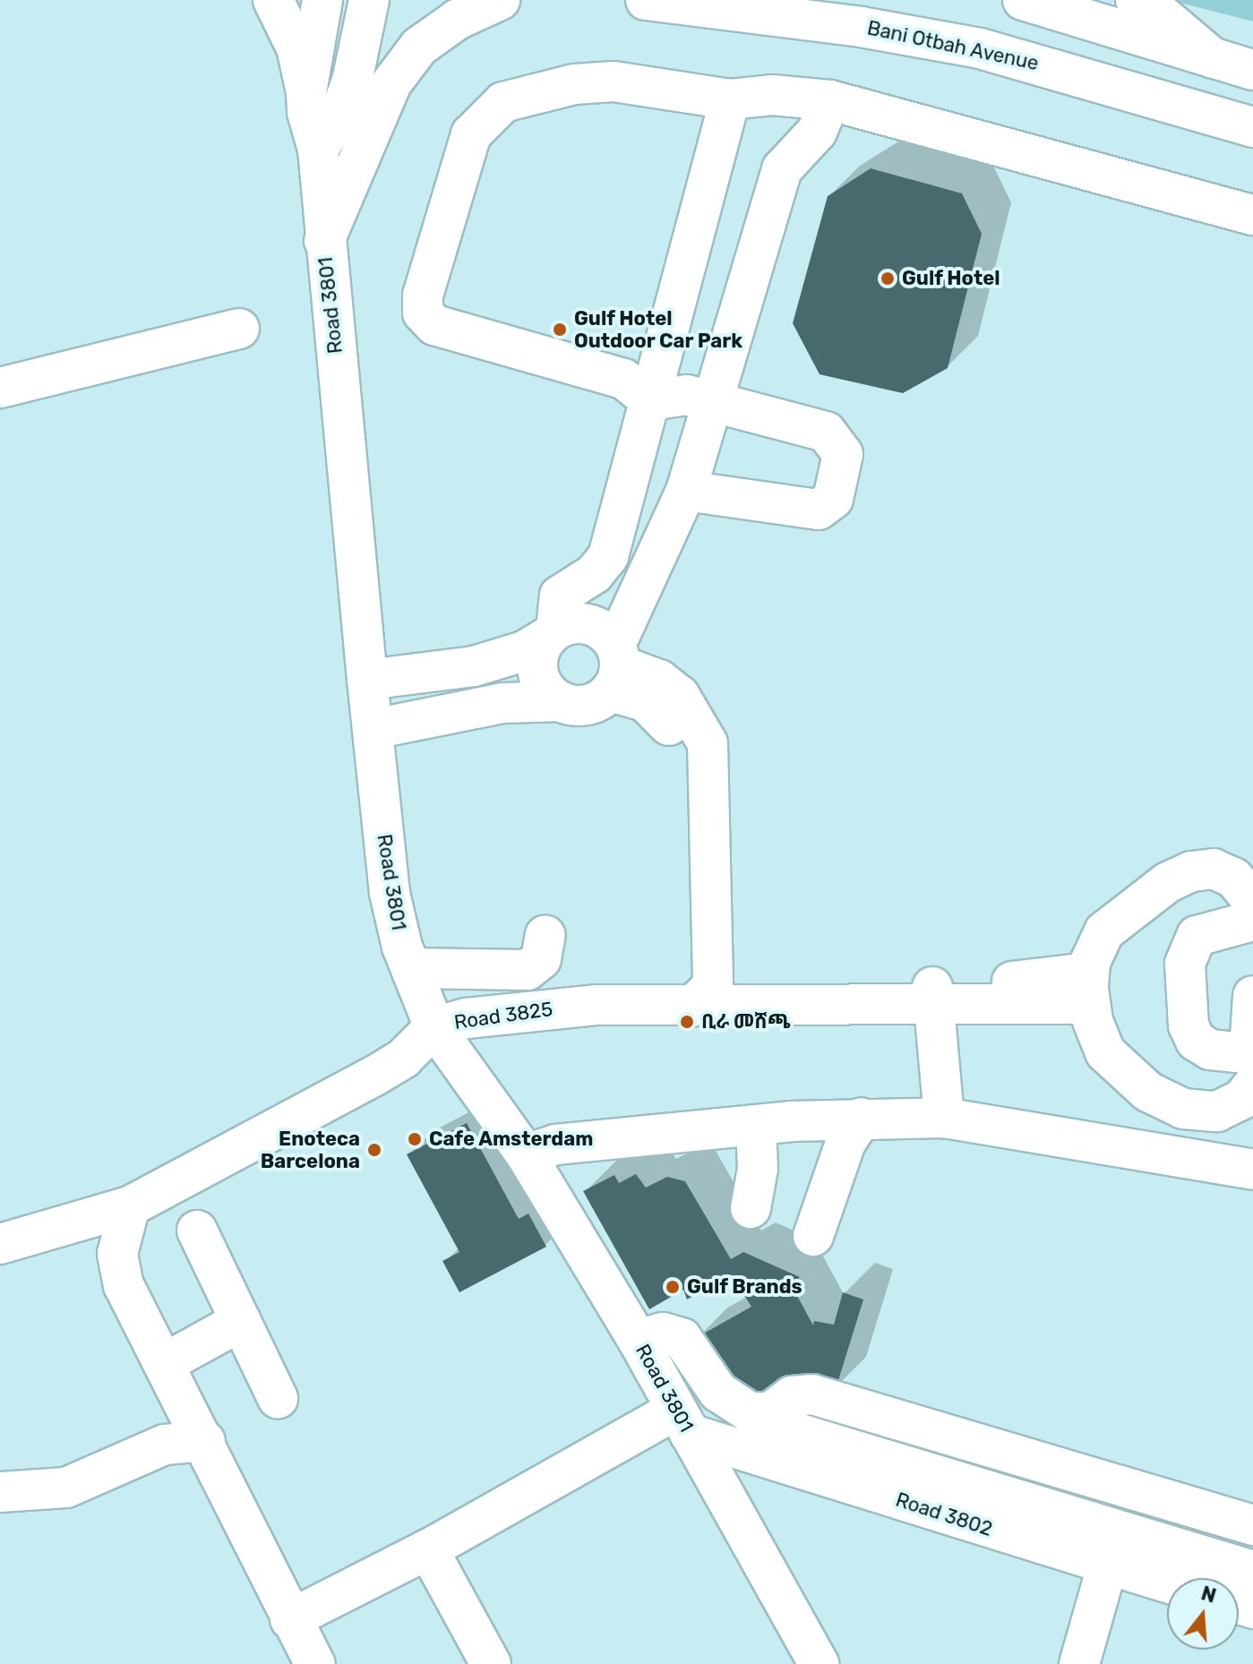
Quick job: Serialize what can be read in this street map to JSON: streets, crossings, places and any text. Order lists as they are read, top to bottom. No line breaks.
{"streets":{"street":["Bani Otbah Avenue","Road 3801","Road 3825","Road 3802"]},"crossings":[["Road 3801","Road 3825"],["Road 3801","Road 3802"]],"places":["Gulf Hotel","Gulf Hotel Outdoor Car Park","ቢራ መሸጫ","Cafe Amsterdam","Enoteca Barcelona","Gulf Brands"],"north":"top"}
